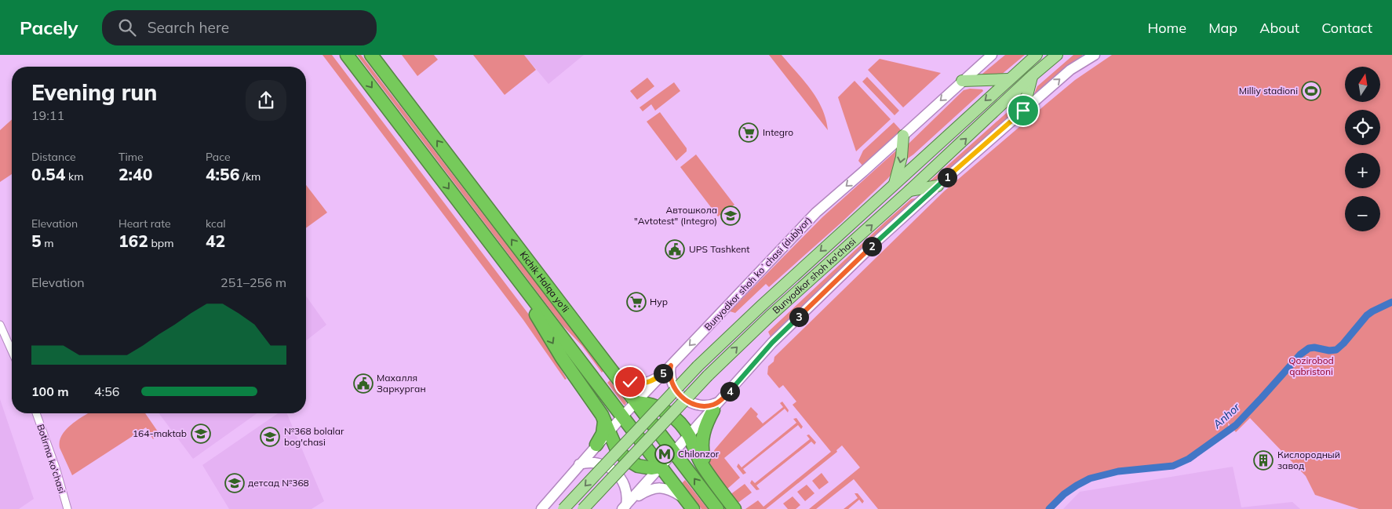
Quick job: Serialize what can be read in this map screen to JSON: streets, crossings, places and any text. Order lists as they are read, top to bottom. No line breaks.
{"streets":{"highway":["Kichik Halqa yo'li"],"main road":["Bunyodkor shoh ko'chasi"],"street":["Bunyodkor shoh koʻchasi (dublyor)","Botirma ko'chasi"]},"crossings":[["Bunyodkor shoh koʻchasi (dublyor)","Kichik Halqa yo'li"]],"water":["Anhor"],"parks":["Qozirobod qabristoni"],"places":{"sports":["Milliy stadioni"],"supermarket":["Integro","Нур"],"school or university":["Автошкола \"Avtotest\" (Integro)","164-maktab","№368 bolalar bog'chasi","детсад №368"],"public building":["UPS Tashkent","Махалля Заркурган"],"metro station":["Chilonzor"],"building":["Кислородный завод"]},"north":"top","page":{"header":"Pacely","search":"Search here","nav":["Home","Map","About","Contact"],"map_buttons":["+","−"],"heading":["Evening run","19:11"],"stats":[["Distance","0.54 km"],["Time","2:40"],["Pace","4:56 /km"],["Elevation","5 m"],["Heart rate","162 bpm"],["kcal","42"]],"pins":["1","2","3","5","4"],"chart":["Elevation","251–256 m"],"list":[{"name":"100 m","note":"4:56"}]}}
